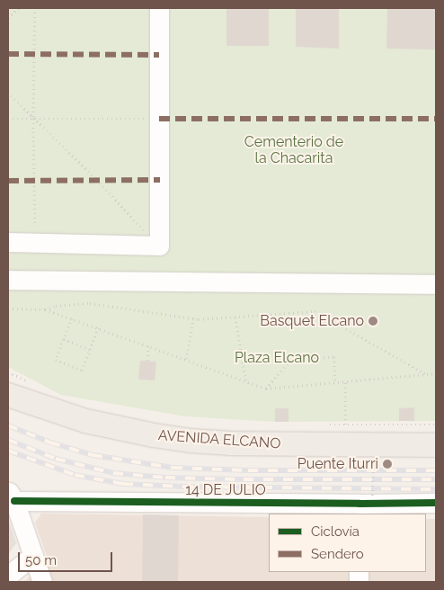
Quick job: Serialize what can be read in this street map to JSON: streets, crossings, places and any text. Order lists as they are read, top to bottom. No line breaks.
{"streets":{"main road":["AVENIDA ELCANO"],"street":["14 DE JULIO"]},"parks":["Cementerio de la Chacarita","Plaza Elcano"],"places":["Basquet Elcano","Puente Iturri"],"legend":["Ciclovía","Sendero"],"scale_bar":"50 m"}
